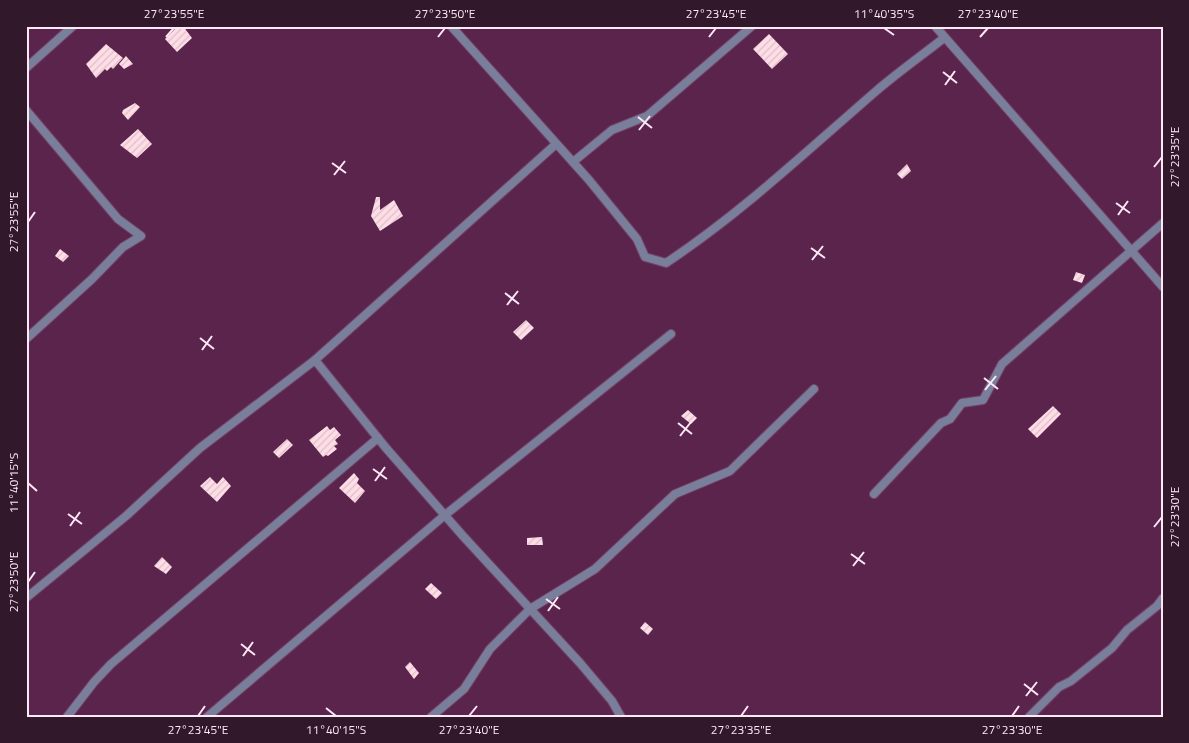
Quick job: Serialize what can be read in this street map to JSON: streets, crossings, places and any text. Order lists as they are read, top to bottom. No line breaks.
{"coordinates":["27°23'55\"E","27°23'50\"E","27°23'45\"E","11°40'35\"S","27°23'40\"E","27°23'35\"E","11°40'15\"S","27°23'30\"E"]}
